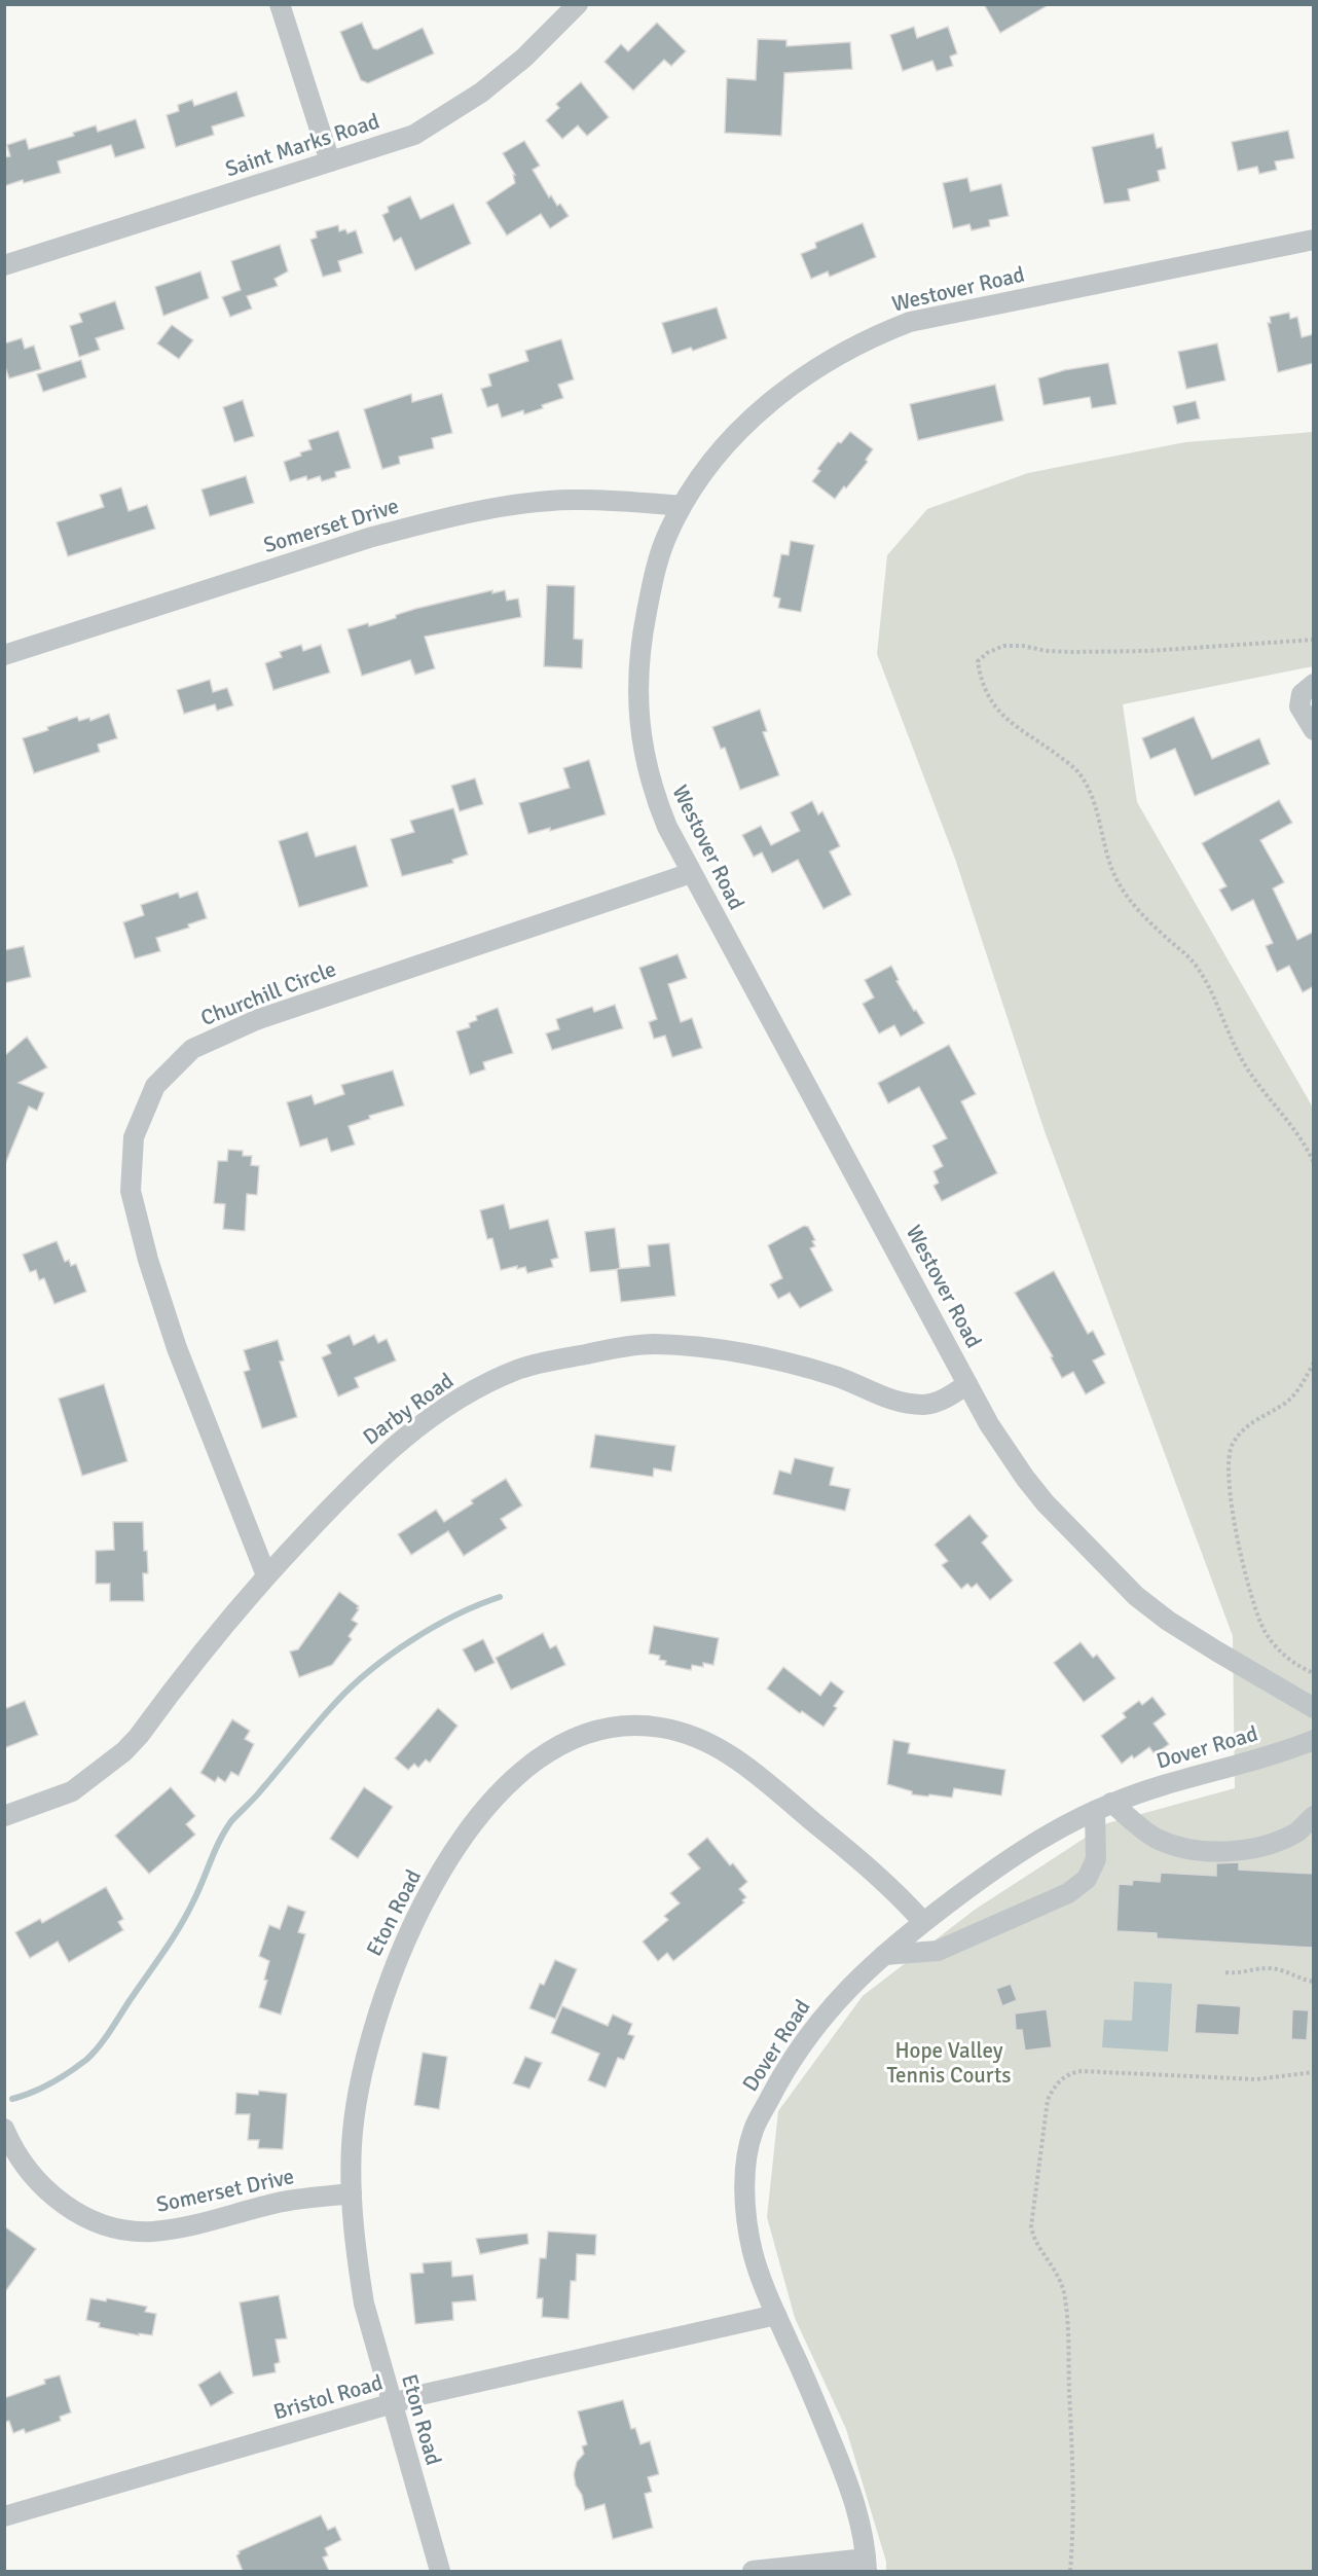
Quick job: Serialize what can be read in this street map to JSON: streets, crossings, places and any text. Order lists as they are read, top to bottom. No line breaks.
{"streets":{"street":["Saint Marks Road","Westover Road","Somerset Drive","Churchill Circle","Darby Road","Dover Road","Eton Road","Bristol Road"]},"crossings":[["Westover Road","Somerset Drive"],["Westover Road","Churchill Circle"],["Westover Road","Darby Road"],["Somerset Drive","Eton Road"],["Churchill Circle","Darby Road"],["Dover Road","Eton Road"],["Dover Road","Bristol Road"],["Eton Road","Bristol Road"]],"parks":["Hope Valley Tennis Courts"]}
